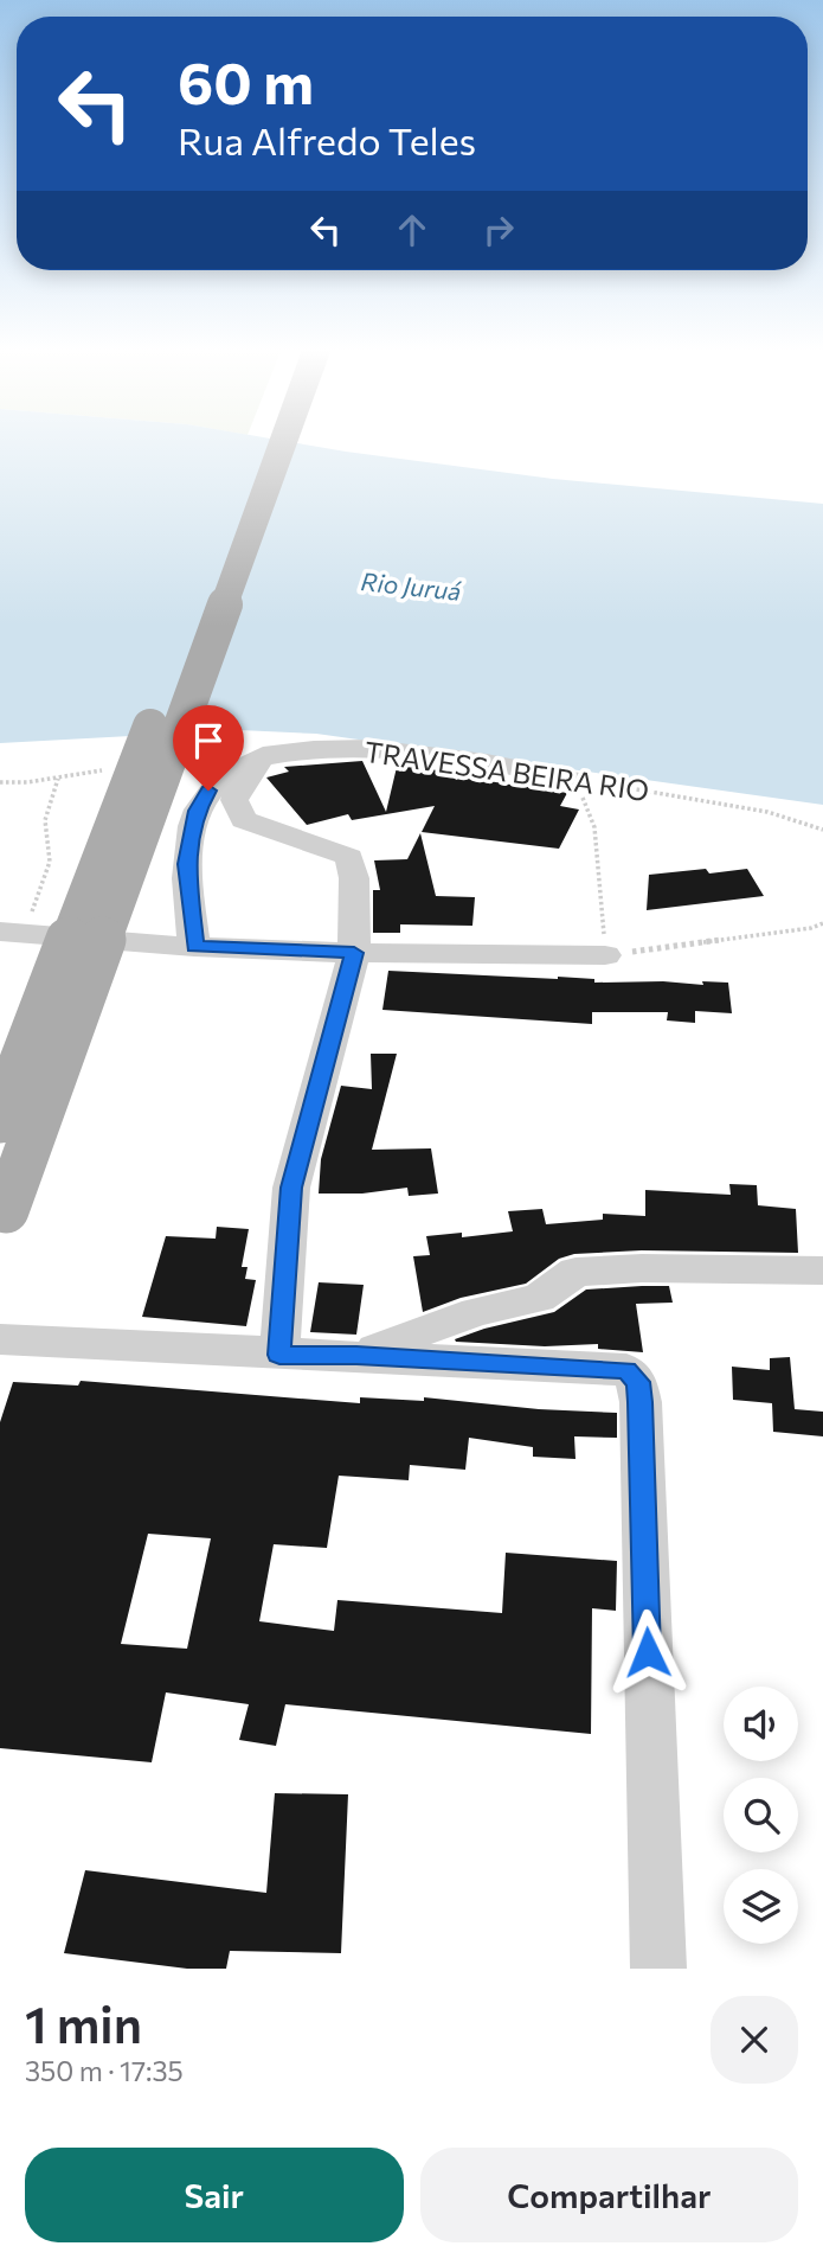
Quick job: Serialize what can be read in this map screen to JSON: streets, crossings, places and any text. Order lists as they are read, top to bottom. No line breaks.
{"streets":{"street":["TRAVESSA BEIRA RIO"]},"water":["Rio Juruá"],"page":{"turn":["60 m","Rua Alfredo Teles"],"heading":["1 min","350 m · 17:35"],"buttons":["Sair","Compartilhar"]}}
